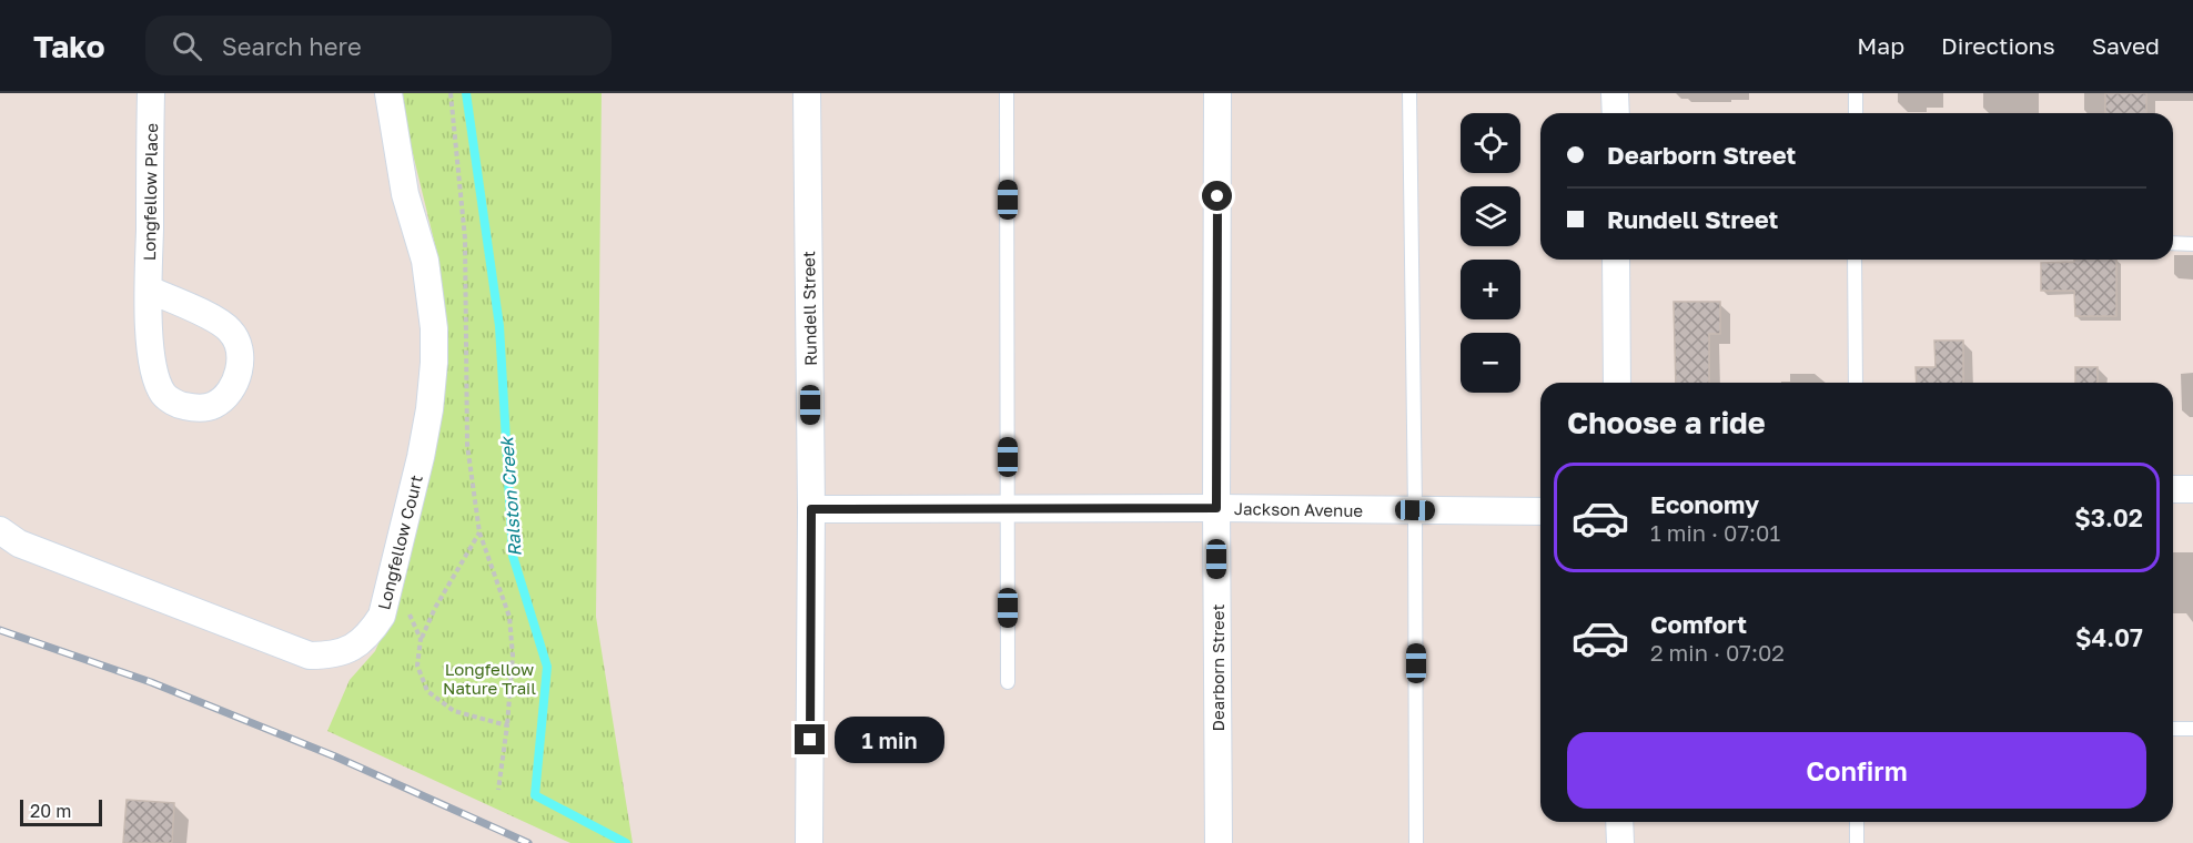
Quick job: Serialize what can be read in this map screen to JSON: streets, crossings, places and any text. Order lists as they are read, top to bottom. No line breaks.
{"streets":{"street":["Longfellow Place","Rundell Street","Jackson Avenue","Longfellow Court","Dearborn Street"]},"crossings":[["Rundell Street","Jackson Avenue"],["Jackson Avenue","Dearborn Street"]],"water":["Ralston Creek"],"parks":["Longfellow Nature Trail"],"scale_bar":"20 m","page":{"header":"Tako","search":"Search here","nav":["Map","Directions","Saved"],"map_buttons":["+","−"],"banner":["Dearborn Street","Rundell Street"],"heading":"Choose a ride","list":[{"name":"Economy","note":"1 min · 07:01","value":"$3.02"},{"name":"Comfort","note":"2 min · 07:02","value":"$4.07"}],"bubble":"1 min","buttons":"Confirm","scale":"20 m"}}
